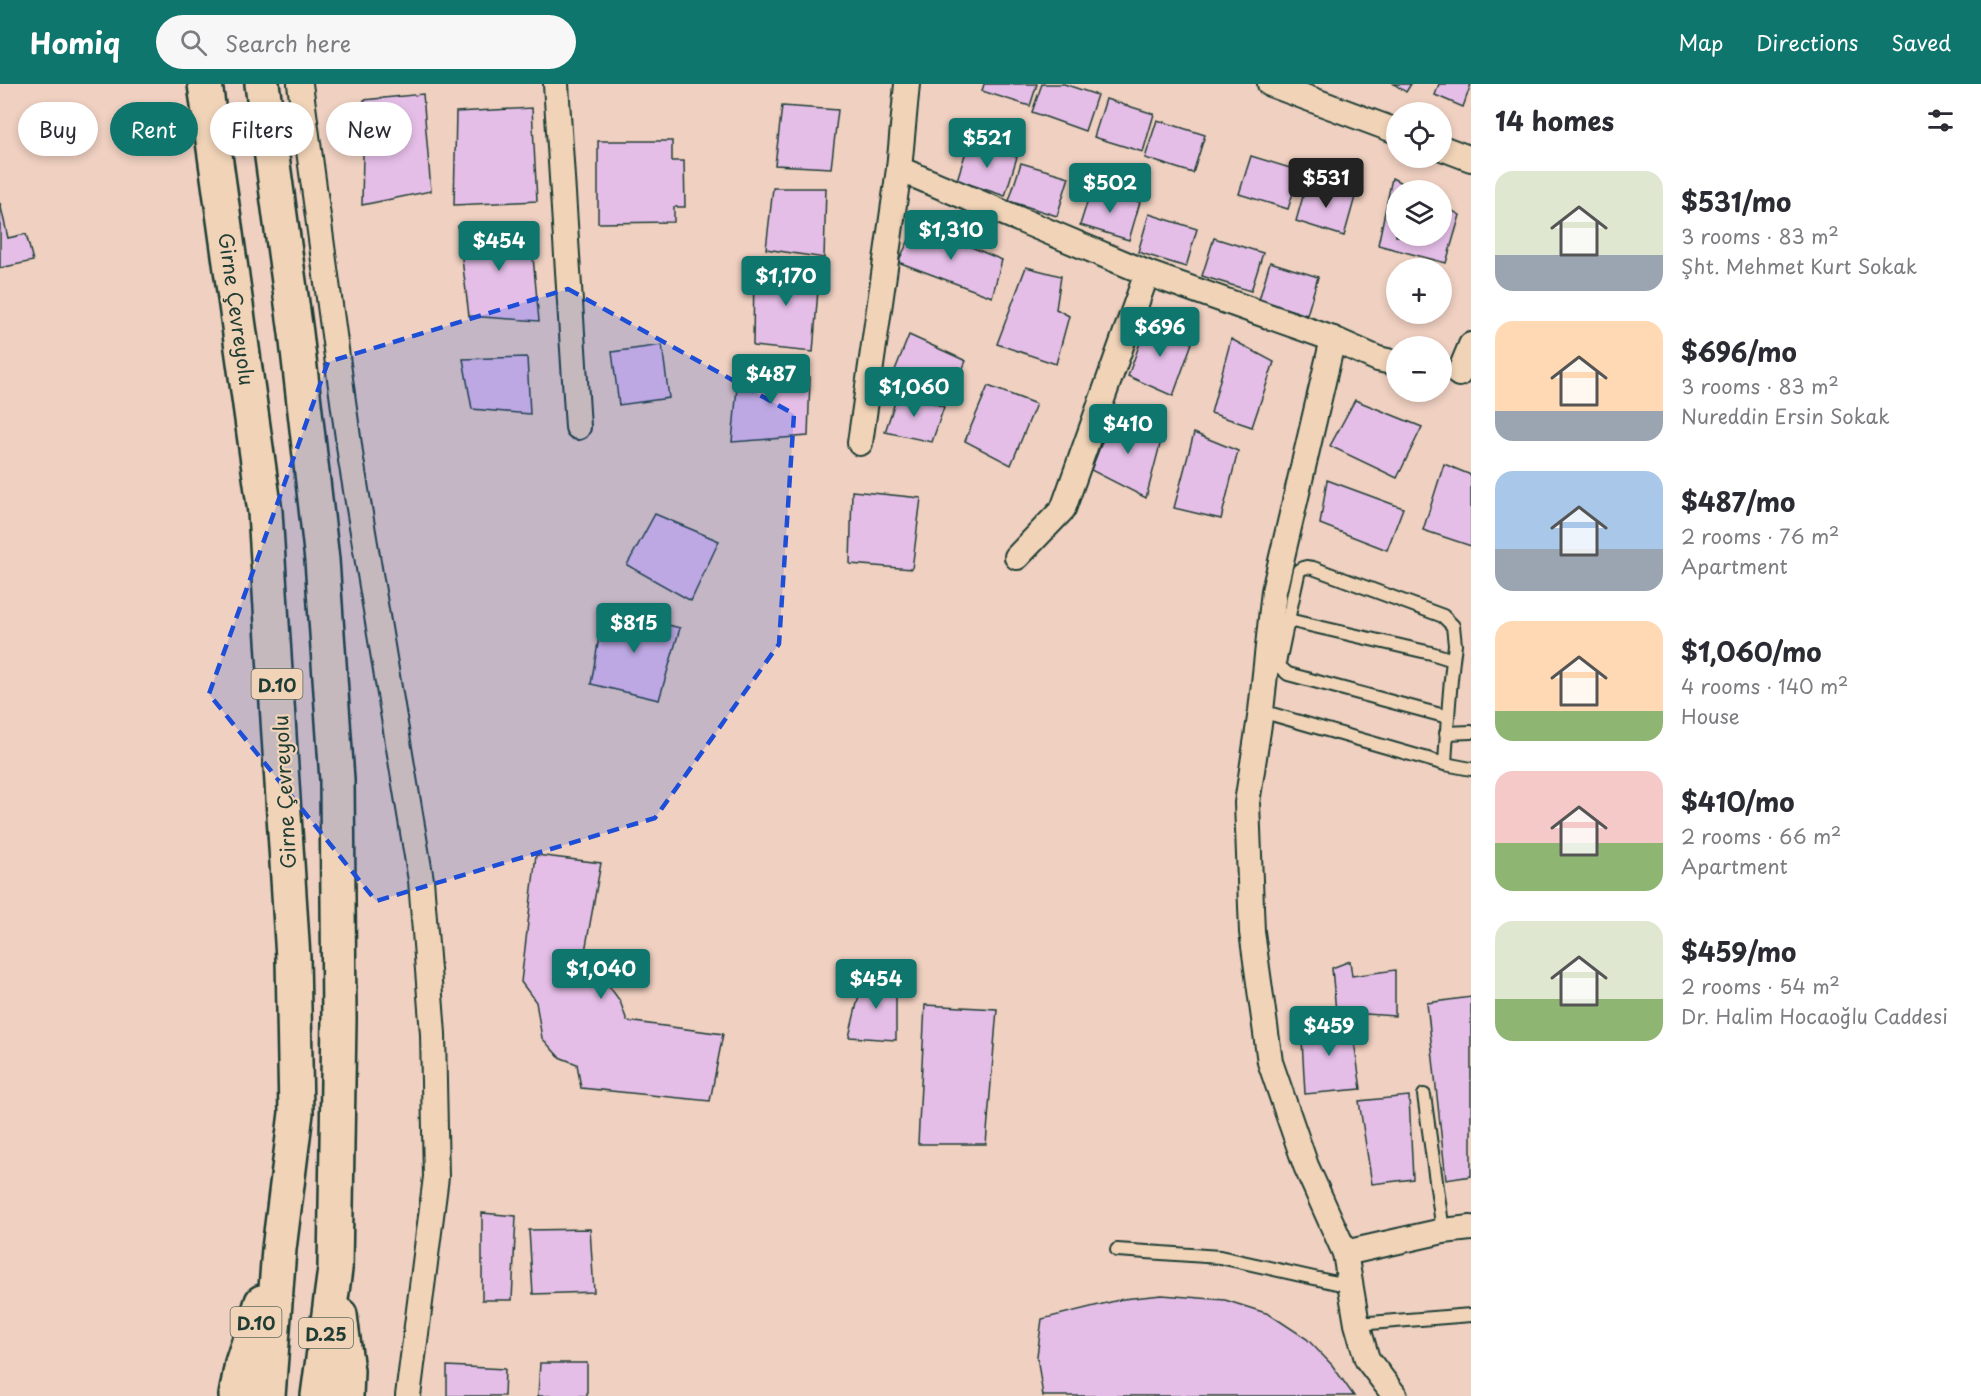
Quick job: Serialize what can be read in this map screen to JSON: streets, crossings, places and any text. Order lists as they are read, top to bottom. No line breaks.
{"streets":{"highway":["Girne Çevreyolu","D.10","D.25"]},"crossings":[["Girne Çevreyolu","D.10"],["D.10","D.25"]],"page":{"header":"Homiq","search":"Search here","nav":["Map","Directions","Saved"],"heading":"14 homes","map_buttons":["+","−"],"chip":["Buy","Rent","Filters","New"],"price":["$521","$531","$502","$1,310","$454","$1,170","$696","$487","$1,060","$410","$815","$1,040","$454","$459"],"list":[{"name":"$531/mo","note":"3 rooms · 83 m² · Şht. Mehmet Kurt Sokak"},{"name":"$696/mo","note":"3 rooms · 83 m² · Nureddin Ersin Sokak"},{"name":"$487/mo","note":"2 rooms · 76 m² · Apartment"},{"name":"$1,060/mo","note":"4 rooms · 140 m² · House"},{"name":"$410/mo","note":"2 rooms · 66 m² · Apartment"},{"name":"$459/mo","note":"2 rooms · 54 m² · Dr. Halim Hocaoğlu Caddesi"}]}}
